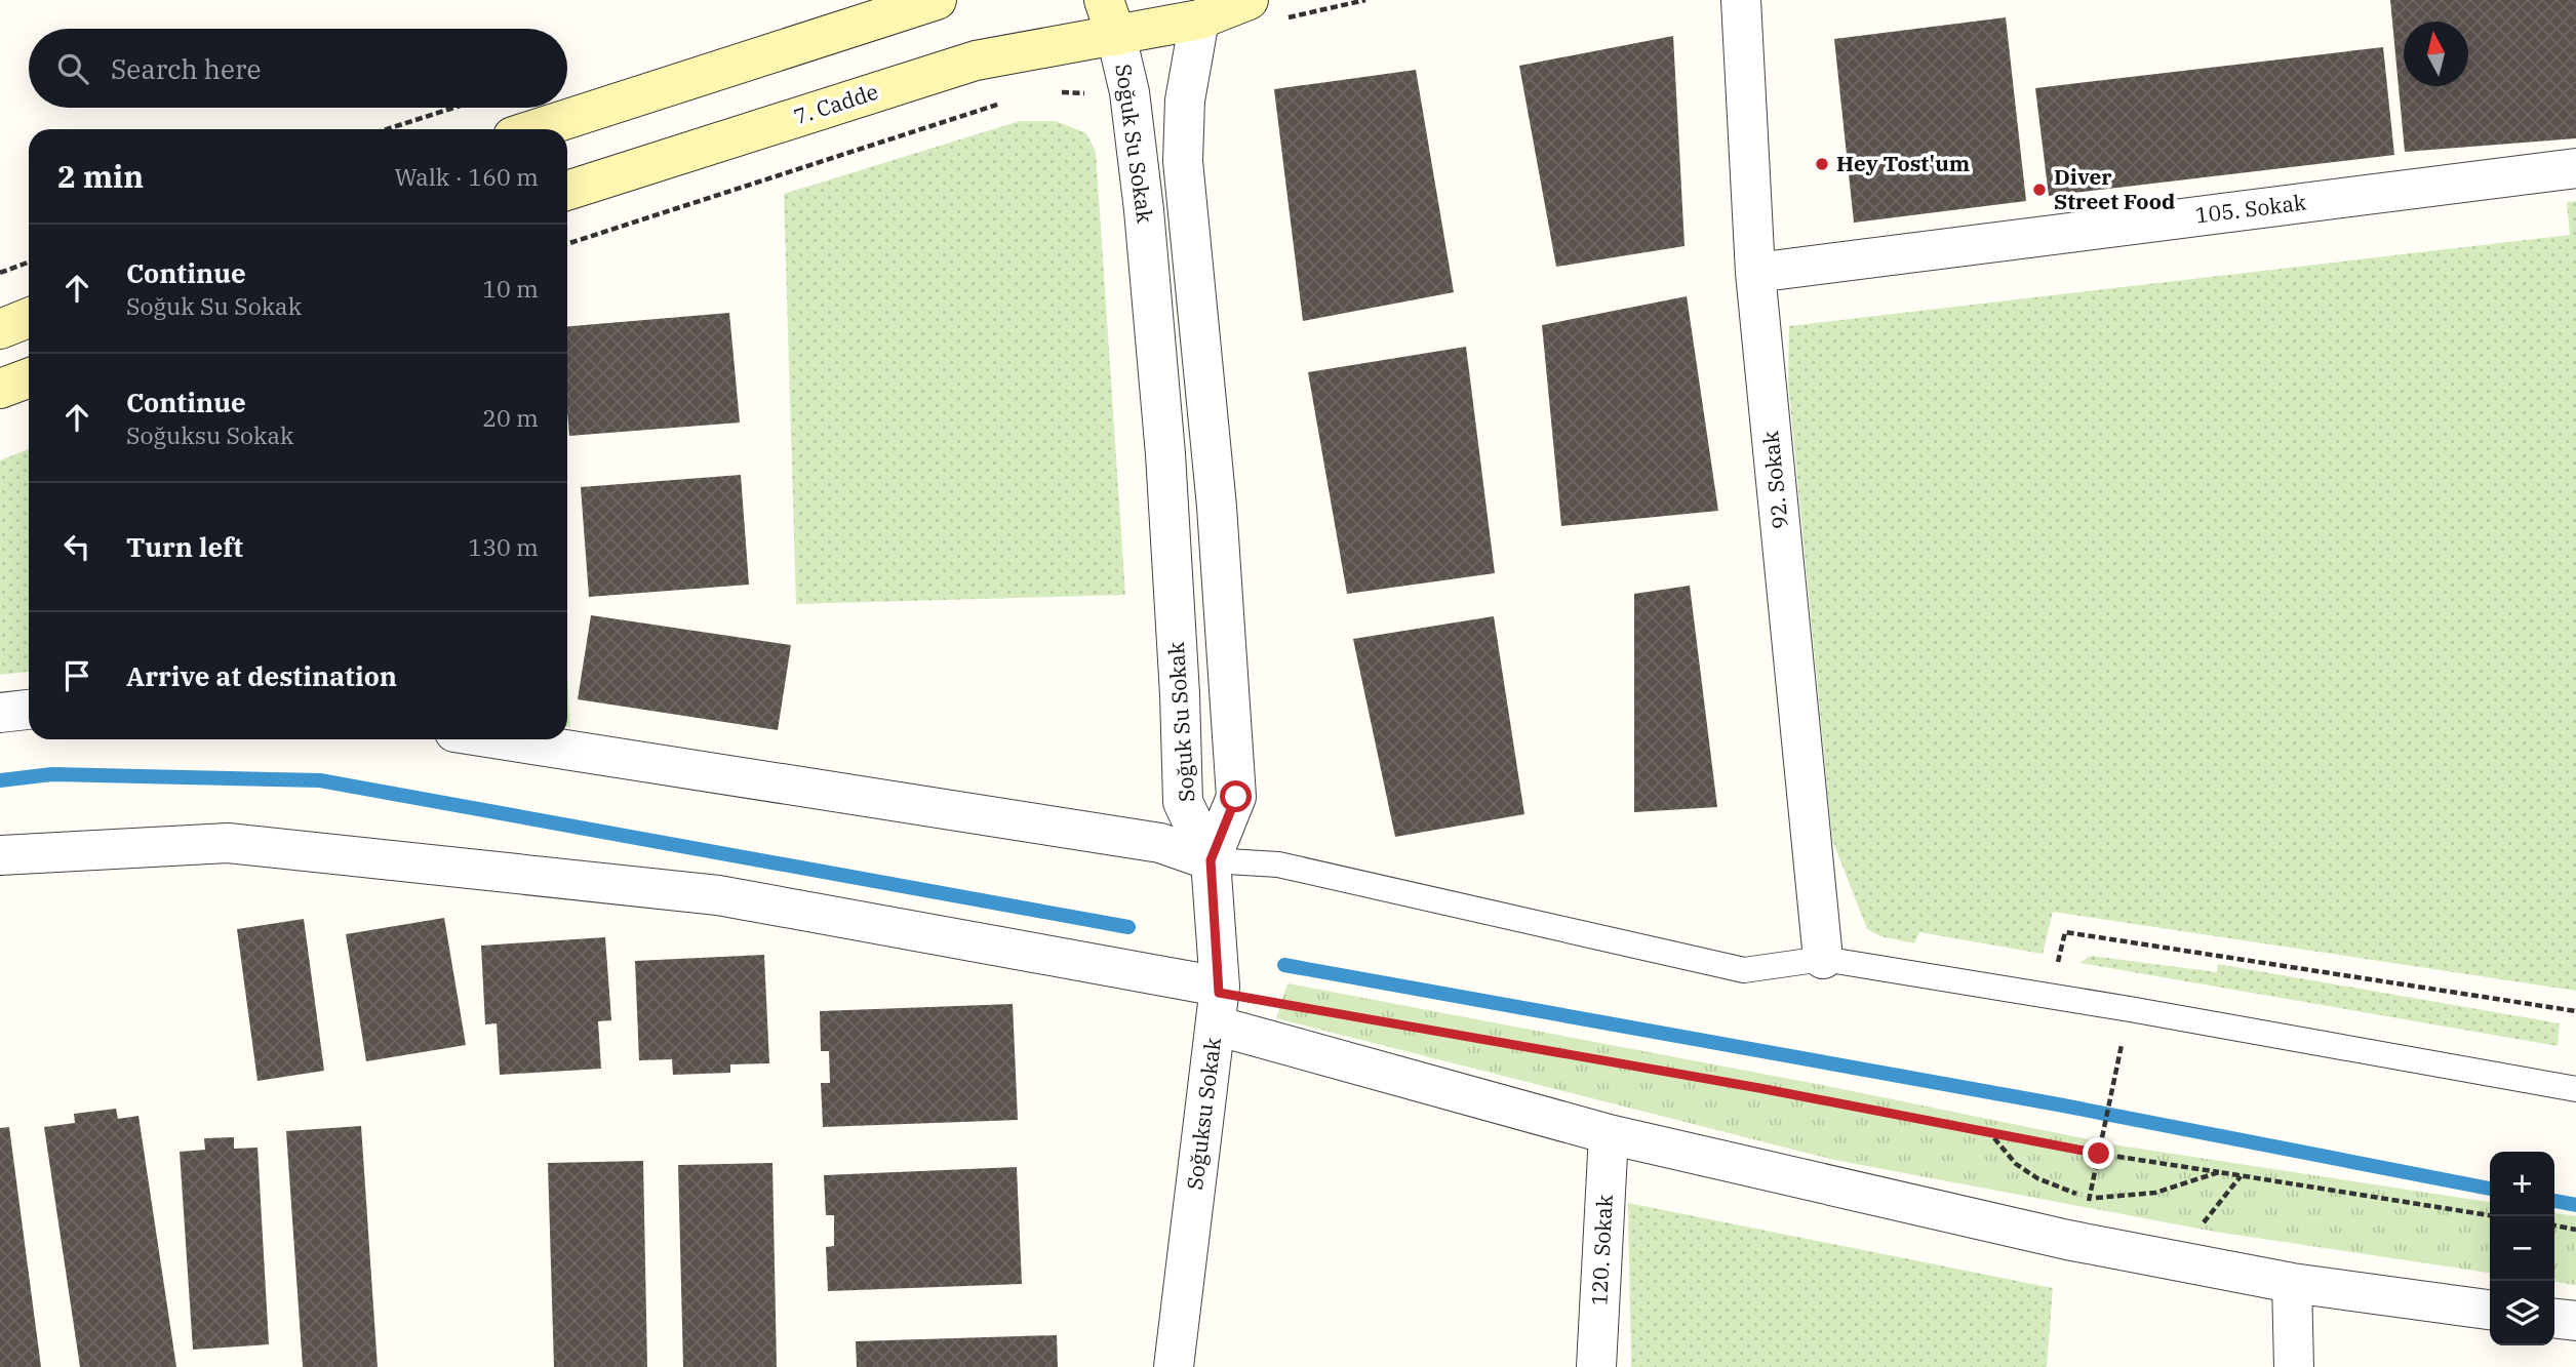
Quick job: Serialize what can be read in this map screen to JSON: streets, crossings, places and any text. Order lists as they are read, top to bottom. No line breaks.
{"streets":{"main road":["7. Cadde"],"street":["Soğuk Su Sokak","105. Sokak","92. Sokak","Soğuksu Sokak","120. Sokak"]},"crossings":[["7. Cadde","Soğuk Su Sokak"],["Soğuk Su Sokak","Soğuksu Sokak"],["105. Sokak","92. Sokak"]],"places":["Hey Tost'um","Diver Street Food"],"north":"top","page":{"search":"Search here","heading":["2 min","Walk · 160 m"],"list":[["Continue","Soğuk Su Sokak","10 m"],["Continue","Soğuksu Sokak","20 m"],["Turn left","130 m"],"Arrive at destination"],"map_buttons":["+","−"]}}
